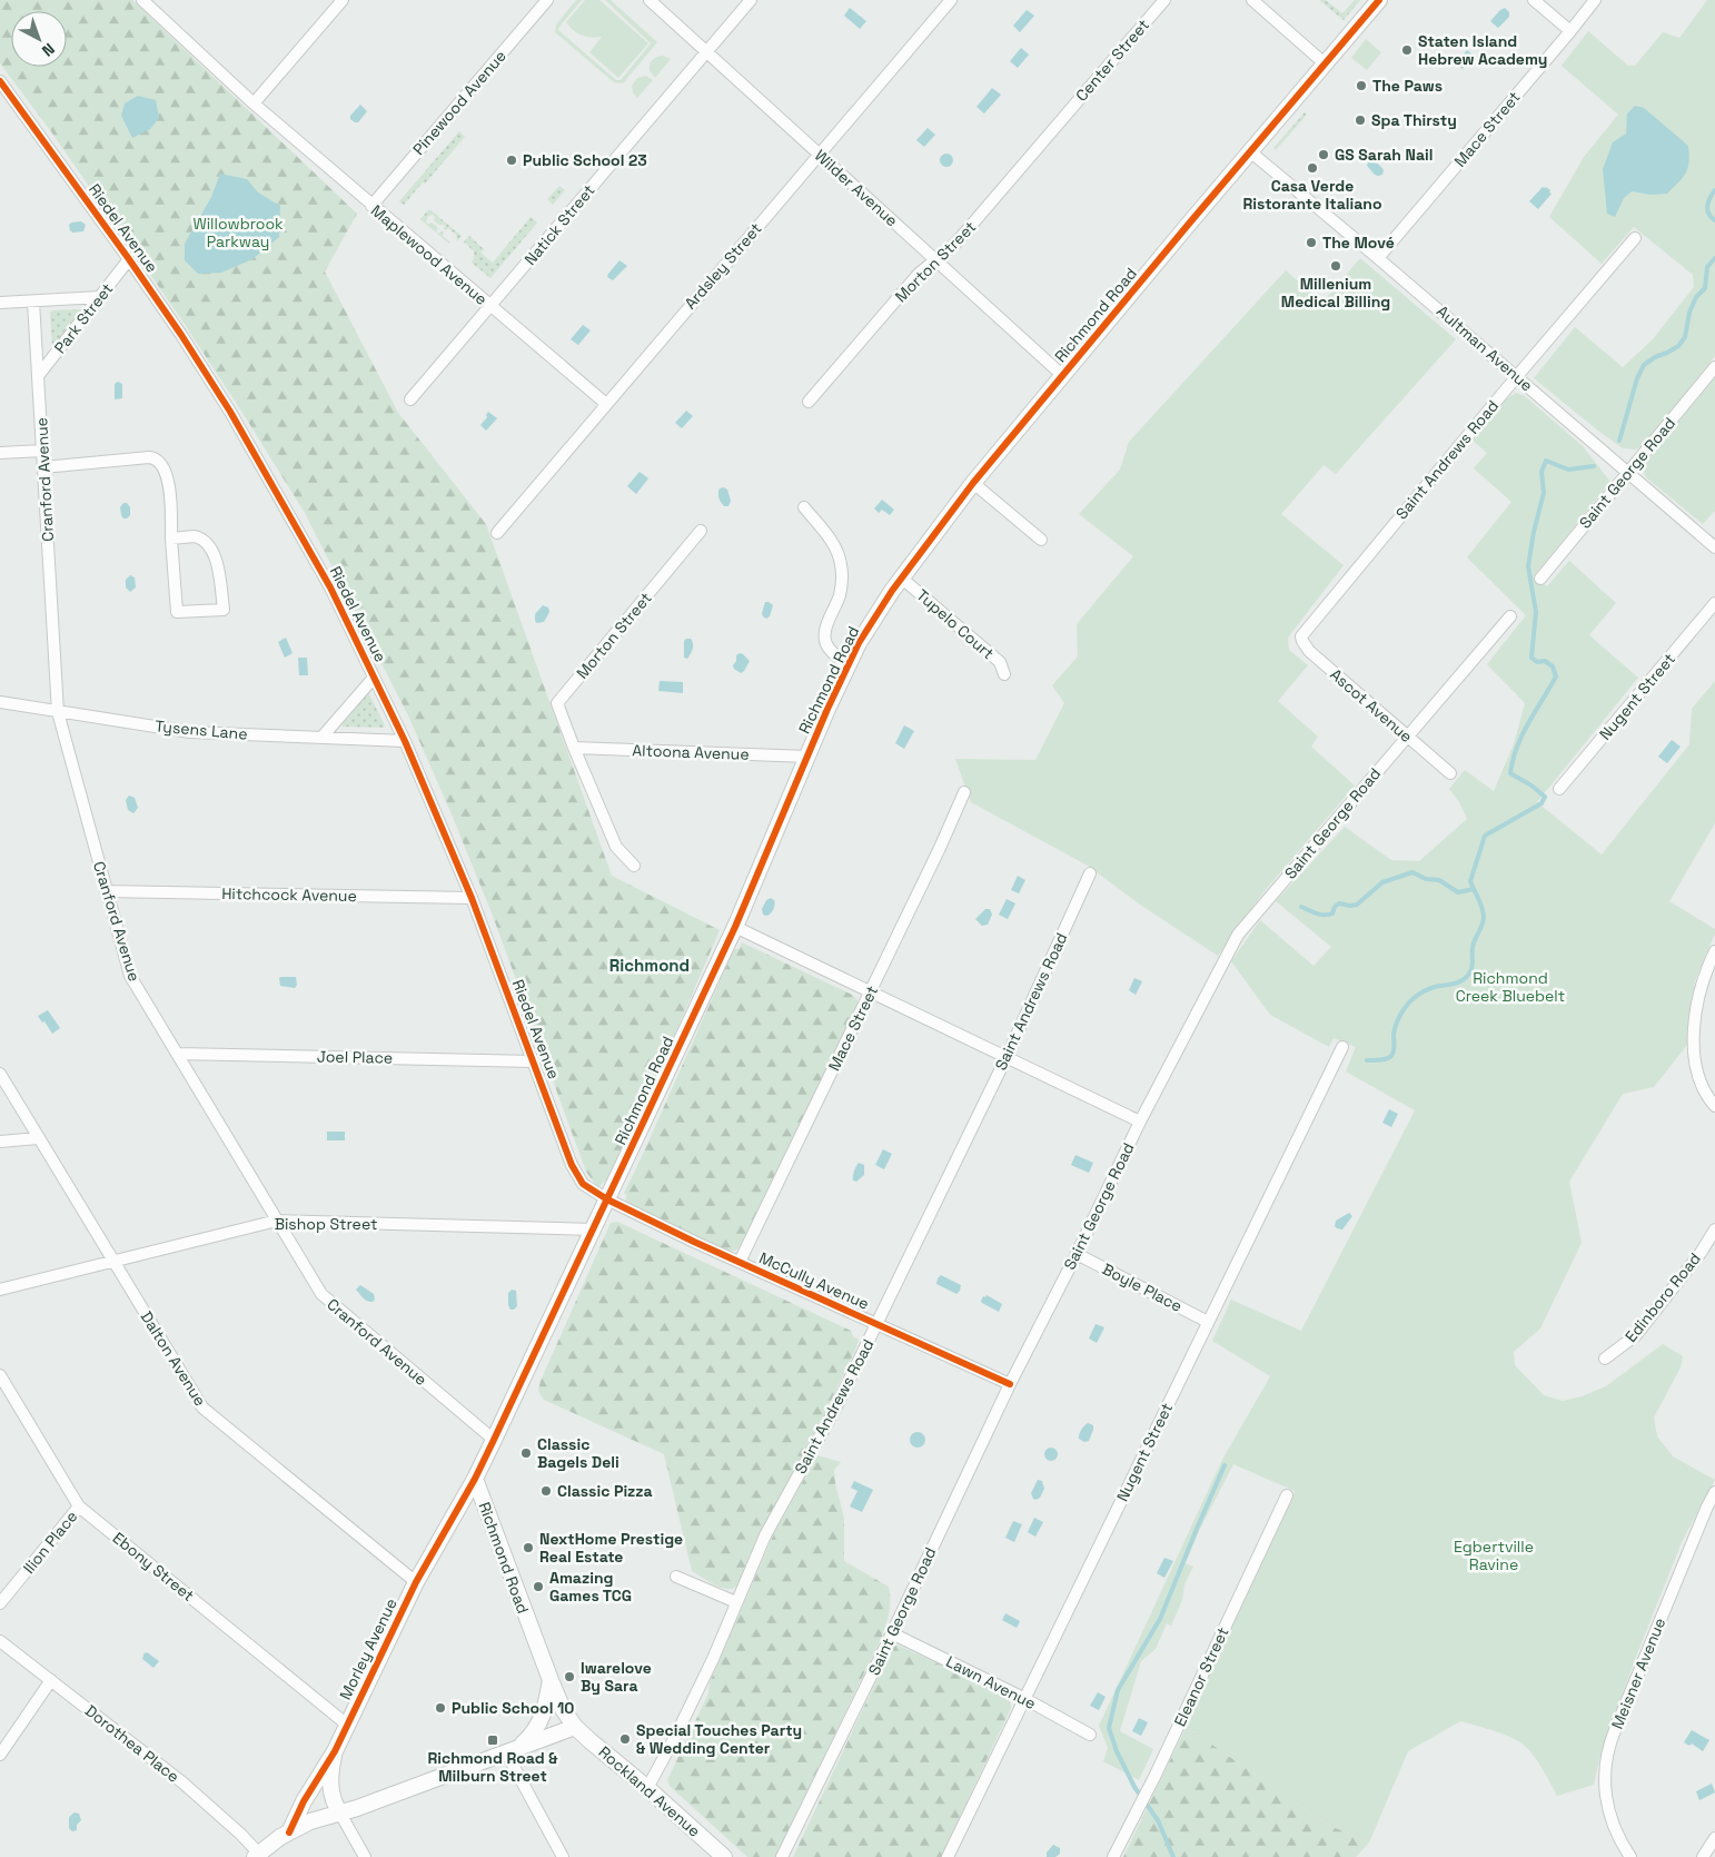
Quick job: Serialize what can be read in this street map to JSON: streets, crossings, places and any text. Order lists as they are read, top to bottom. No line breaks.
{"streets":{"street":["Center Street","Pinewood Avenue","Mace Street","Wilder Avenue","Natick Street","Riedel Avenue","Maplewood Avenue","Morton Street","Ardsley Street","Richmond Road","Park Street","Aultman Avenue","Saint Andrews Road","Saint George Road","Cranford Avenue","Tupelo Court","Nugent Street","Ascot Avenue","Tysens Lane","Altoona Avenue","Hitchcock Avenue","Joel Place","Bishop Street","McCully Avenue","Boyle Place","Edinboro Road","Dalton Avenue","Ilion Place","Ebony Street","Morley Avenue","Meisner Avenue","Eleanor Street","Lawn Avenue","Dorothea Place","Rockland Avenue"]},"crossings":[["Center Street","Morton Street"],["Pinewood Avenue","Maplewood Avenue"],["Mace Street","Aultman Avenue"],["Mace Street","McCully Avenue"],["Wilder Avenue","Natick Street"],["Wilder Avenue","Morton Street"],["Wilder Avenue","Ardsley Street"],["Wilder Avenue","Richmond Road"],["Natick Street","Maplewood Avenue"],["Riedel Avenue","Richmond Road"],["Riedel Avenue","Park Street"],["Riedel Avenue","Tysens Lane"],["Riedel Avenue","Hitchcock Avenue"],["Riedel Avenue","Joel Place"],["Riedel Avenue","McCully Avenue"],["Maplewood Avenue","Ardsley Street"],["Morton Street","Altoona Avenue"],["Richmond Road","Aultman Avenue"],["Richmond Road","Cranford Avenue"],["Richmond Road","Tupelo Court"],["Richmond Road","Altoona Avenue"],["Richmond Road","Bishop Street"],["Richmond Road","McCully Avenue"],["Richmond Road","Morley Avenue"],["Richmond Road","Rockland Avenue"],["Park Street","Cranford Avenue"],["Aultman Avenue","Saint Andrews Road"],["Aultman Avenue","Saint George Road"],["Saint Andrews Road","Ascot Avenue"],["Saint Andrews Road","McCully Avenue"],["Saint Andrews Road","Rockland Avenue"],["Saint George Road","Ascot Avenue"],["Saint George Road","McCully Avenue"],["Saint George Road","Boyle Place"],["Saint George Road","Lawn Avenue"],["Cranford Avenue","Tysens Lane"],["Cranford Avenue","Hitchcock Avenue"],["Cranford Avenue","Joel Place"],["Cranford Avenue","Bishop Street"],["Nugent Street","Boyle Place"],["Nugent Street","Lawn Avenue"],["Bishop Street","Dalton Avenue"],["Dalton Avenue","Morley Avenue"],["Ilion Place","Ebony Street"],["Ebony Street","Morley Avenue"]],"districts":["Richmond"],"parks":["Willowbrook Parkway","Richmond Creek Bluebelt","Egbertville Ravine"],"places":{"other":["Staten Island Hebrew Academy","The Paws","Spa Thirsty","GS Sarah Nail","Public School 23","Casa Verde Ristorante Italiano","The Mové","Millenium Medical Billing","Classic Bagels Deli","Classic Pizza","NextHome Prestige Real Estate","Amazing Games TCG","Iwarelove By Sara","Public School 10","Special Touches Party & Wedding Center"],"transit":["Richmond Road & Milburn Street"]},"north":"bottom right"}
